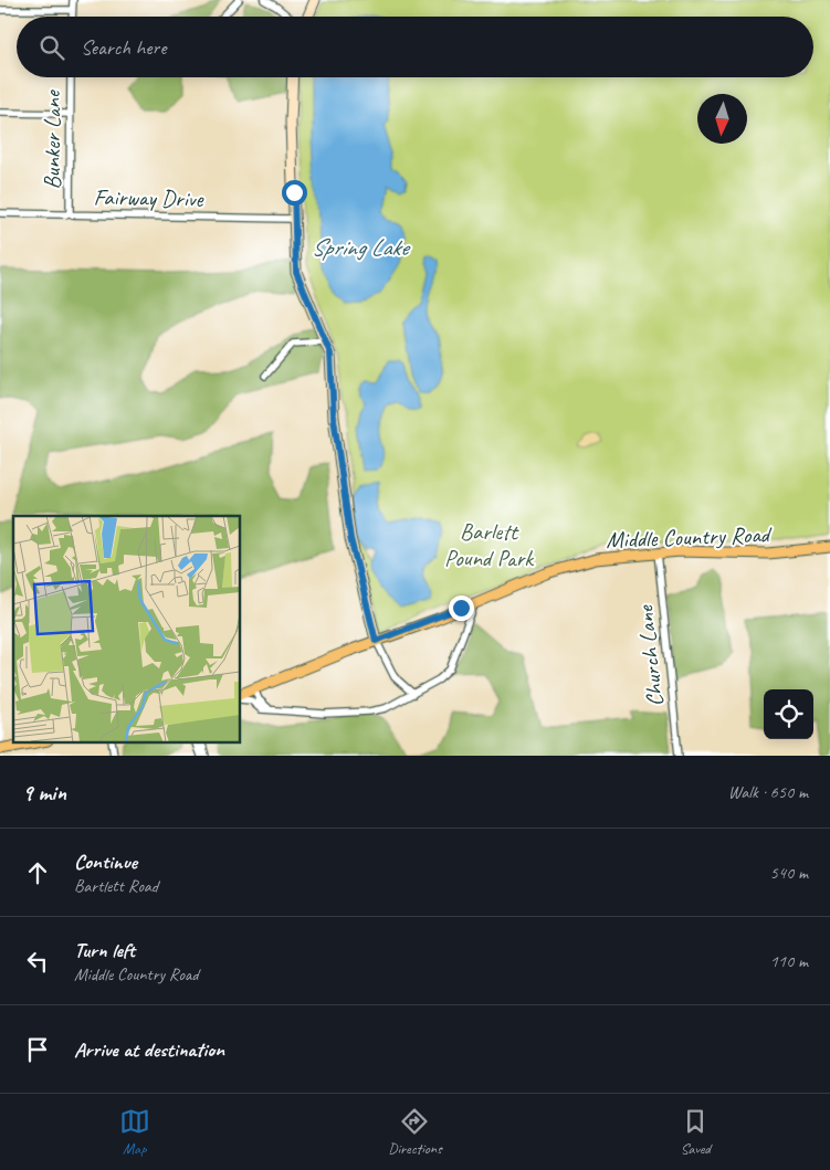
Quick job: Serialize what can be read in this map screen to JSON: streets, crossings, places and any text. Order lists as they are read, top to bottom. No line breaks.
{"streets":{"main road":["Middle Country Road"],"street":["Bunker Lane","Fairway Drive","Church Lane"]},"crossings":[["Bunker Lane","Fairway Drive"],["Middle Country Road","Church Lane"]],"water":["Spring Lake"],"parks":["Barlett Pound Park"],"north":"bottom","page":{"search":"Search here","heading":["9 min","Walk · 650 m"],"list":[["Continue","Bartlett Road","540 m"],["Turn left","Middle Country Road","110 m"],"Arrive at destination"],"nav":["Map","Directions","Saved"]}}
